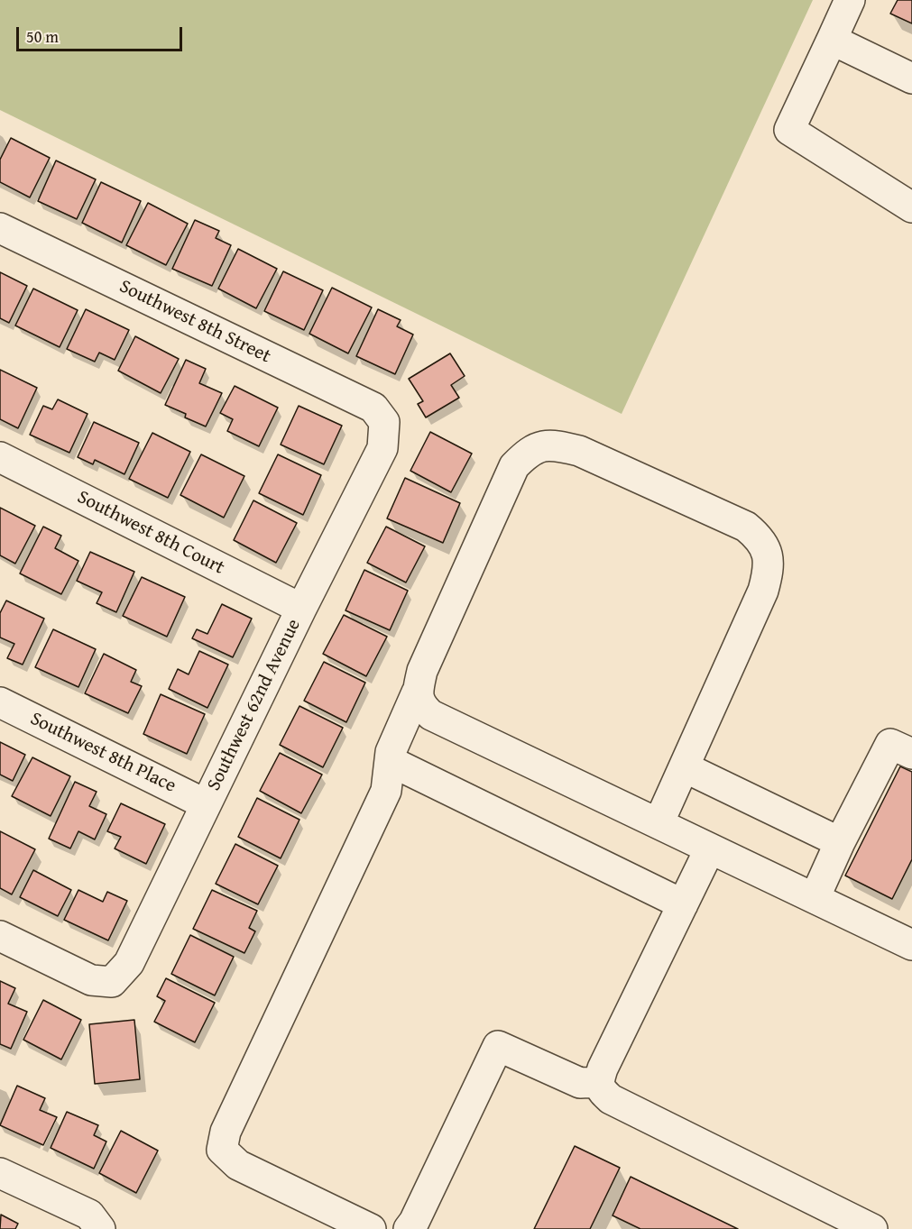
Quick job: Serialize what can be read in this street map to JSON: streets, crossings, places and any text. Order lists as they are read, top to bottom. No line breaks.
{"streets":{"street":["Southwest 8th Street","Southwest 8th Court","Southwest 62nd Avenue","Southwest 8th Place"]},"crossings":[["Southwest 8th Street","Southwest 62nd Avenue"],["Southwest 8th Court","Southwest 62nd Avenue"],["Southwest 62nd Avenue","Southwest 8th Place"]],"scale_bar":"50 m"}
